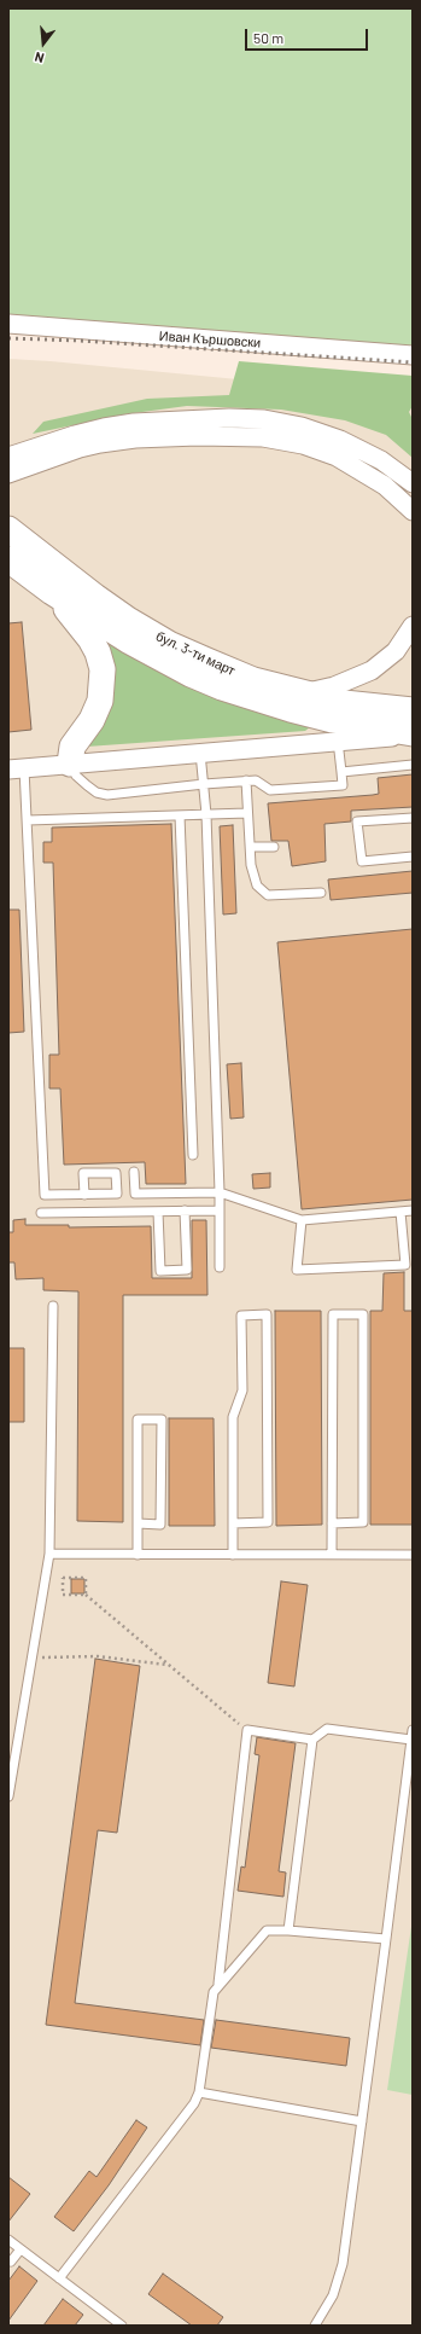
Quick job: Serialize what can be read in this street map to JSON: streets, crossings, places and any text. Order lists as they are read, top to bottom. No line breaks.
{"streets":{"main road":["бул. 3-ти март"],"street":["Иван Кършовски"]},"scale_bar":"50 m","north":"bottom"}
